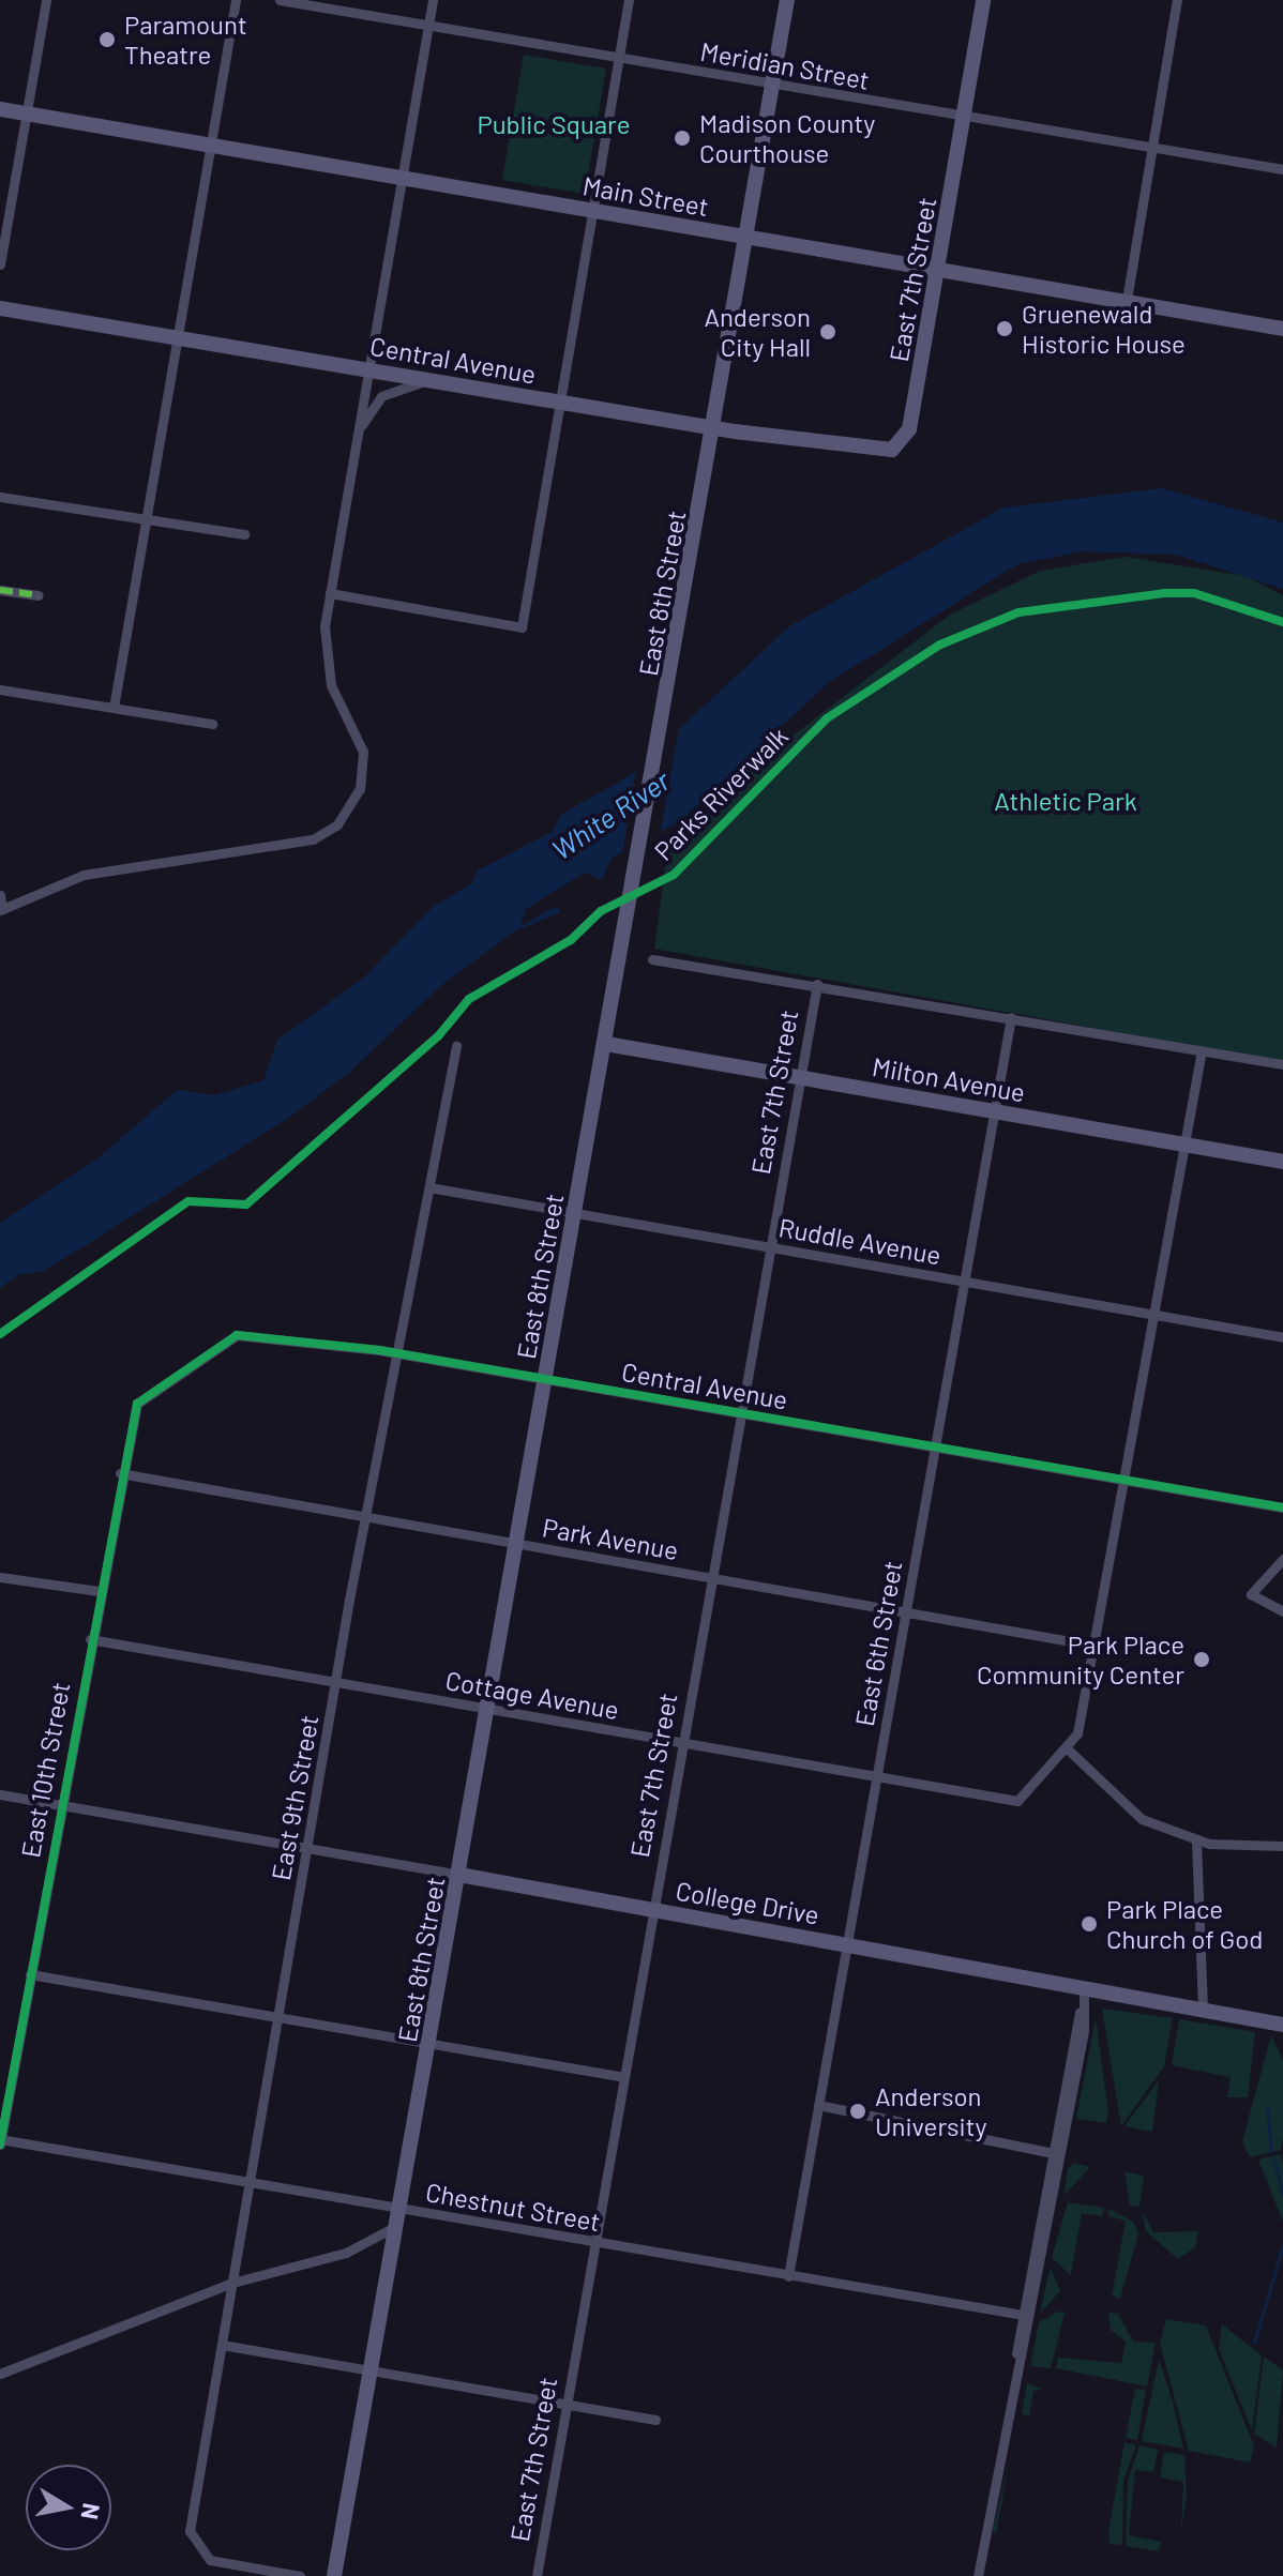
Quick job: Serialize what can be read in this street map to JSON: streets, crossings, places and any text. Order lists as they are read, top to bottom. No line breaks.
{"streets":{"main road":["Main Street","East 7th Street","Central Avenue","East 8th Street","Milton Avenue","College Drive"],"street":["Meridian Street","Ruddle Avenue","Park Avenue","East 6th Street","Cottage Avenue","East 10th Street","East 9th Street","Chestnut Street"],"cycle path":["Parks Riverwalk"]},"crossings":[["Meridian Street","East 7th Street"],["Meridian Street","East 8th Street"],["Main Street","East 7th Street"],["Main Street","East 8th Street"],["East 7th Street","Central Avenue"],["East 7th Street","Milton Avenue"],["East 7th Street","Ruddle Avenue"],["East 7th Street","Park Avenue"],["East 7th Street","Cottage Avenue"],["East 7th Street","College Drive"],["East 7th Street","Chestnut Street"],["Central Avenue","East 8th Street"],["Central Avenue","East 6th Street"],["Central Avenue","East 10th Street"],["Central Avenue","East 9th Street"],["East 8th Street","Milton Avenue"],["East 8th Street","Ruddle Avenue"],["East 8th Street","Park Avenue"],["East 8th Street","Cottage Avenue"],["East 8th Street","College Drive"],["East 8th Street","Chestnut Street"],["Milton Avenue","East 6th Street"],["Ruddle Avenue","East 6th Street"],["Ruddle Avenue","East 9th Street"],["Park Avenue","East 6th Street"],["Park Avenue","East 10th Street"],["Park Avenue","East 9th Street"],["East 6th Street","Cottage Avenue"],["East 6th Street","College Drive"],["East 6th Street","Chestnut Street"],["Cottage Avenue","East 10th Street"],["Cottage Avenue","East 9th Street"],["East 10th Street","College Drive"],["East 10th Street","Chestnut Street"],["East 9th Street","College Drive"],["East 9th Street","Chestnut Street"]],"water":["White River"],"parks":["Public Square","Athletic Park"],"places":["Paramount Theatre","Madison County Courthouse","Gruenewald Historic House","Anderson City Hall","Park Place Community Center","Park Place Church of God","Anderson University"],"north":"right"}
